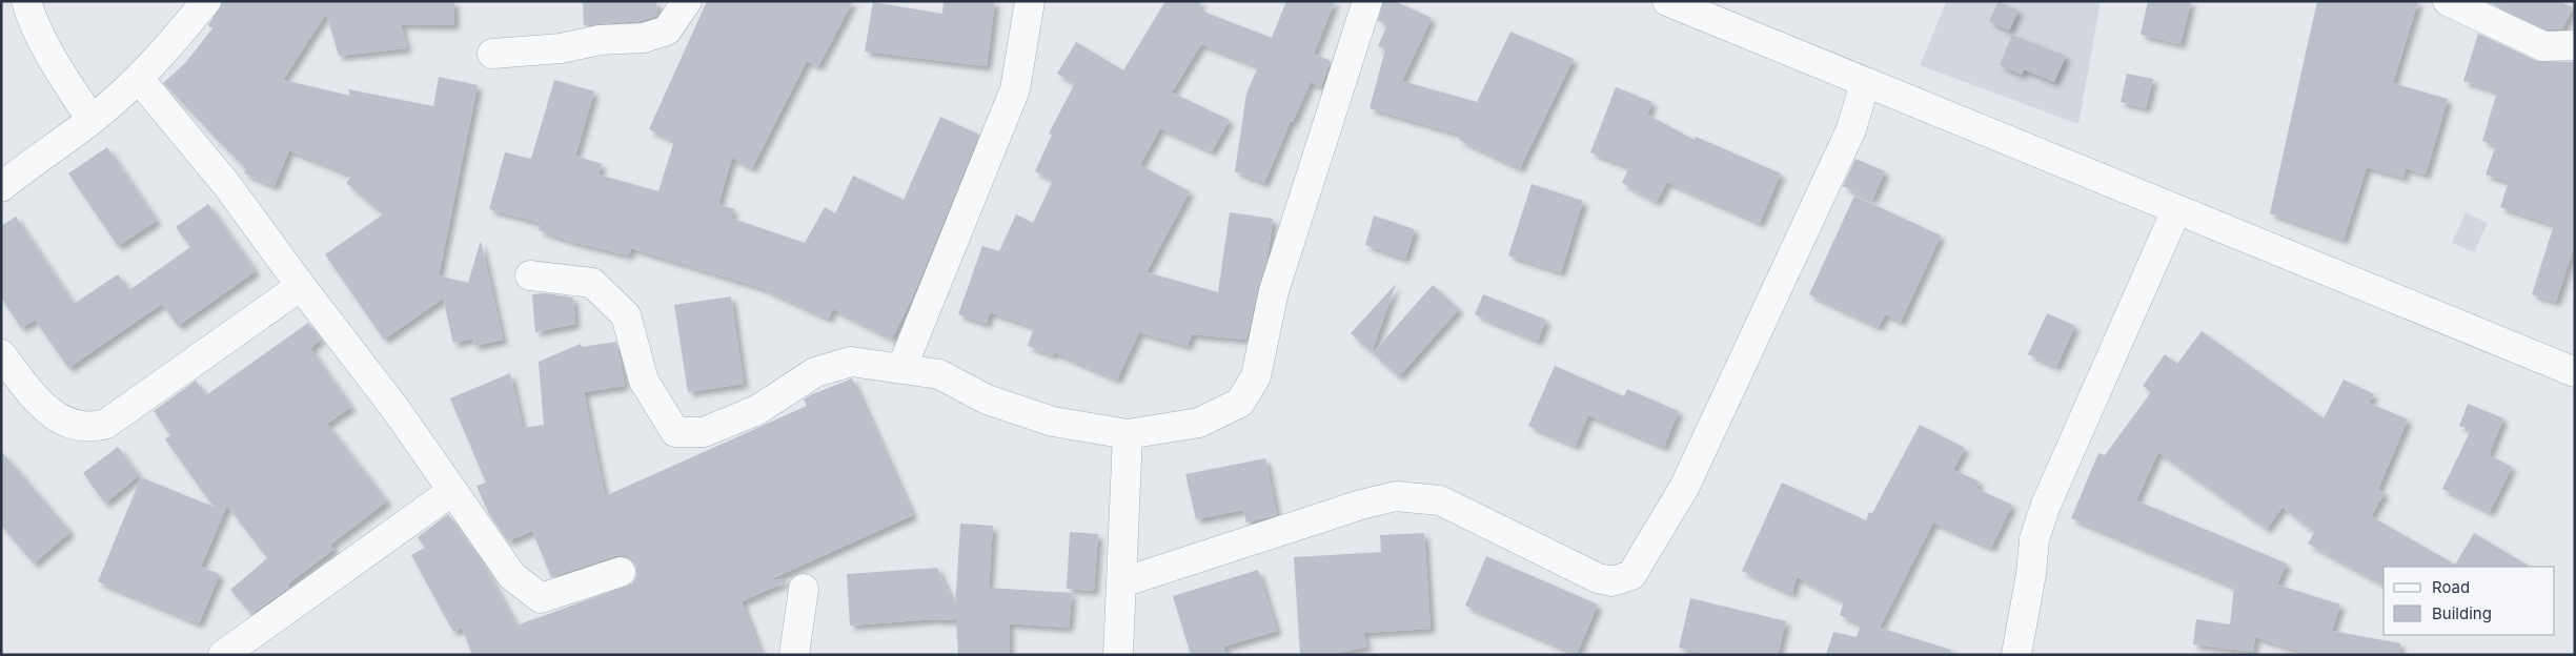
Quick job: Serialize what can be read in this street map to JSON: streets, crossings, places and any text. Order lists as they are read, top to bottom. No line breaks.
{"legend":["Road","Building"]}
